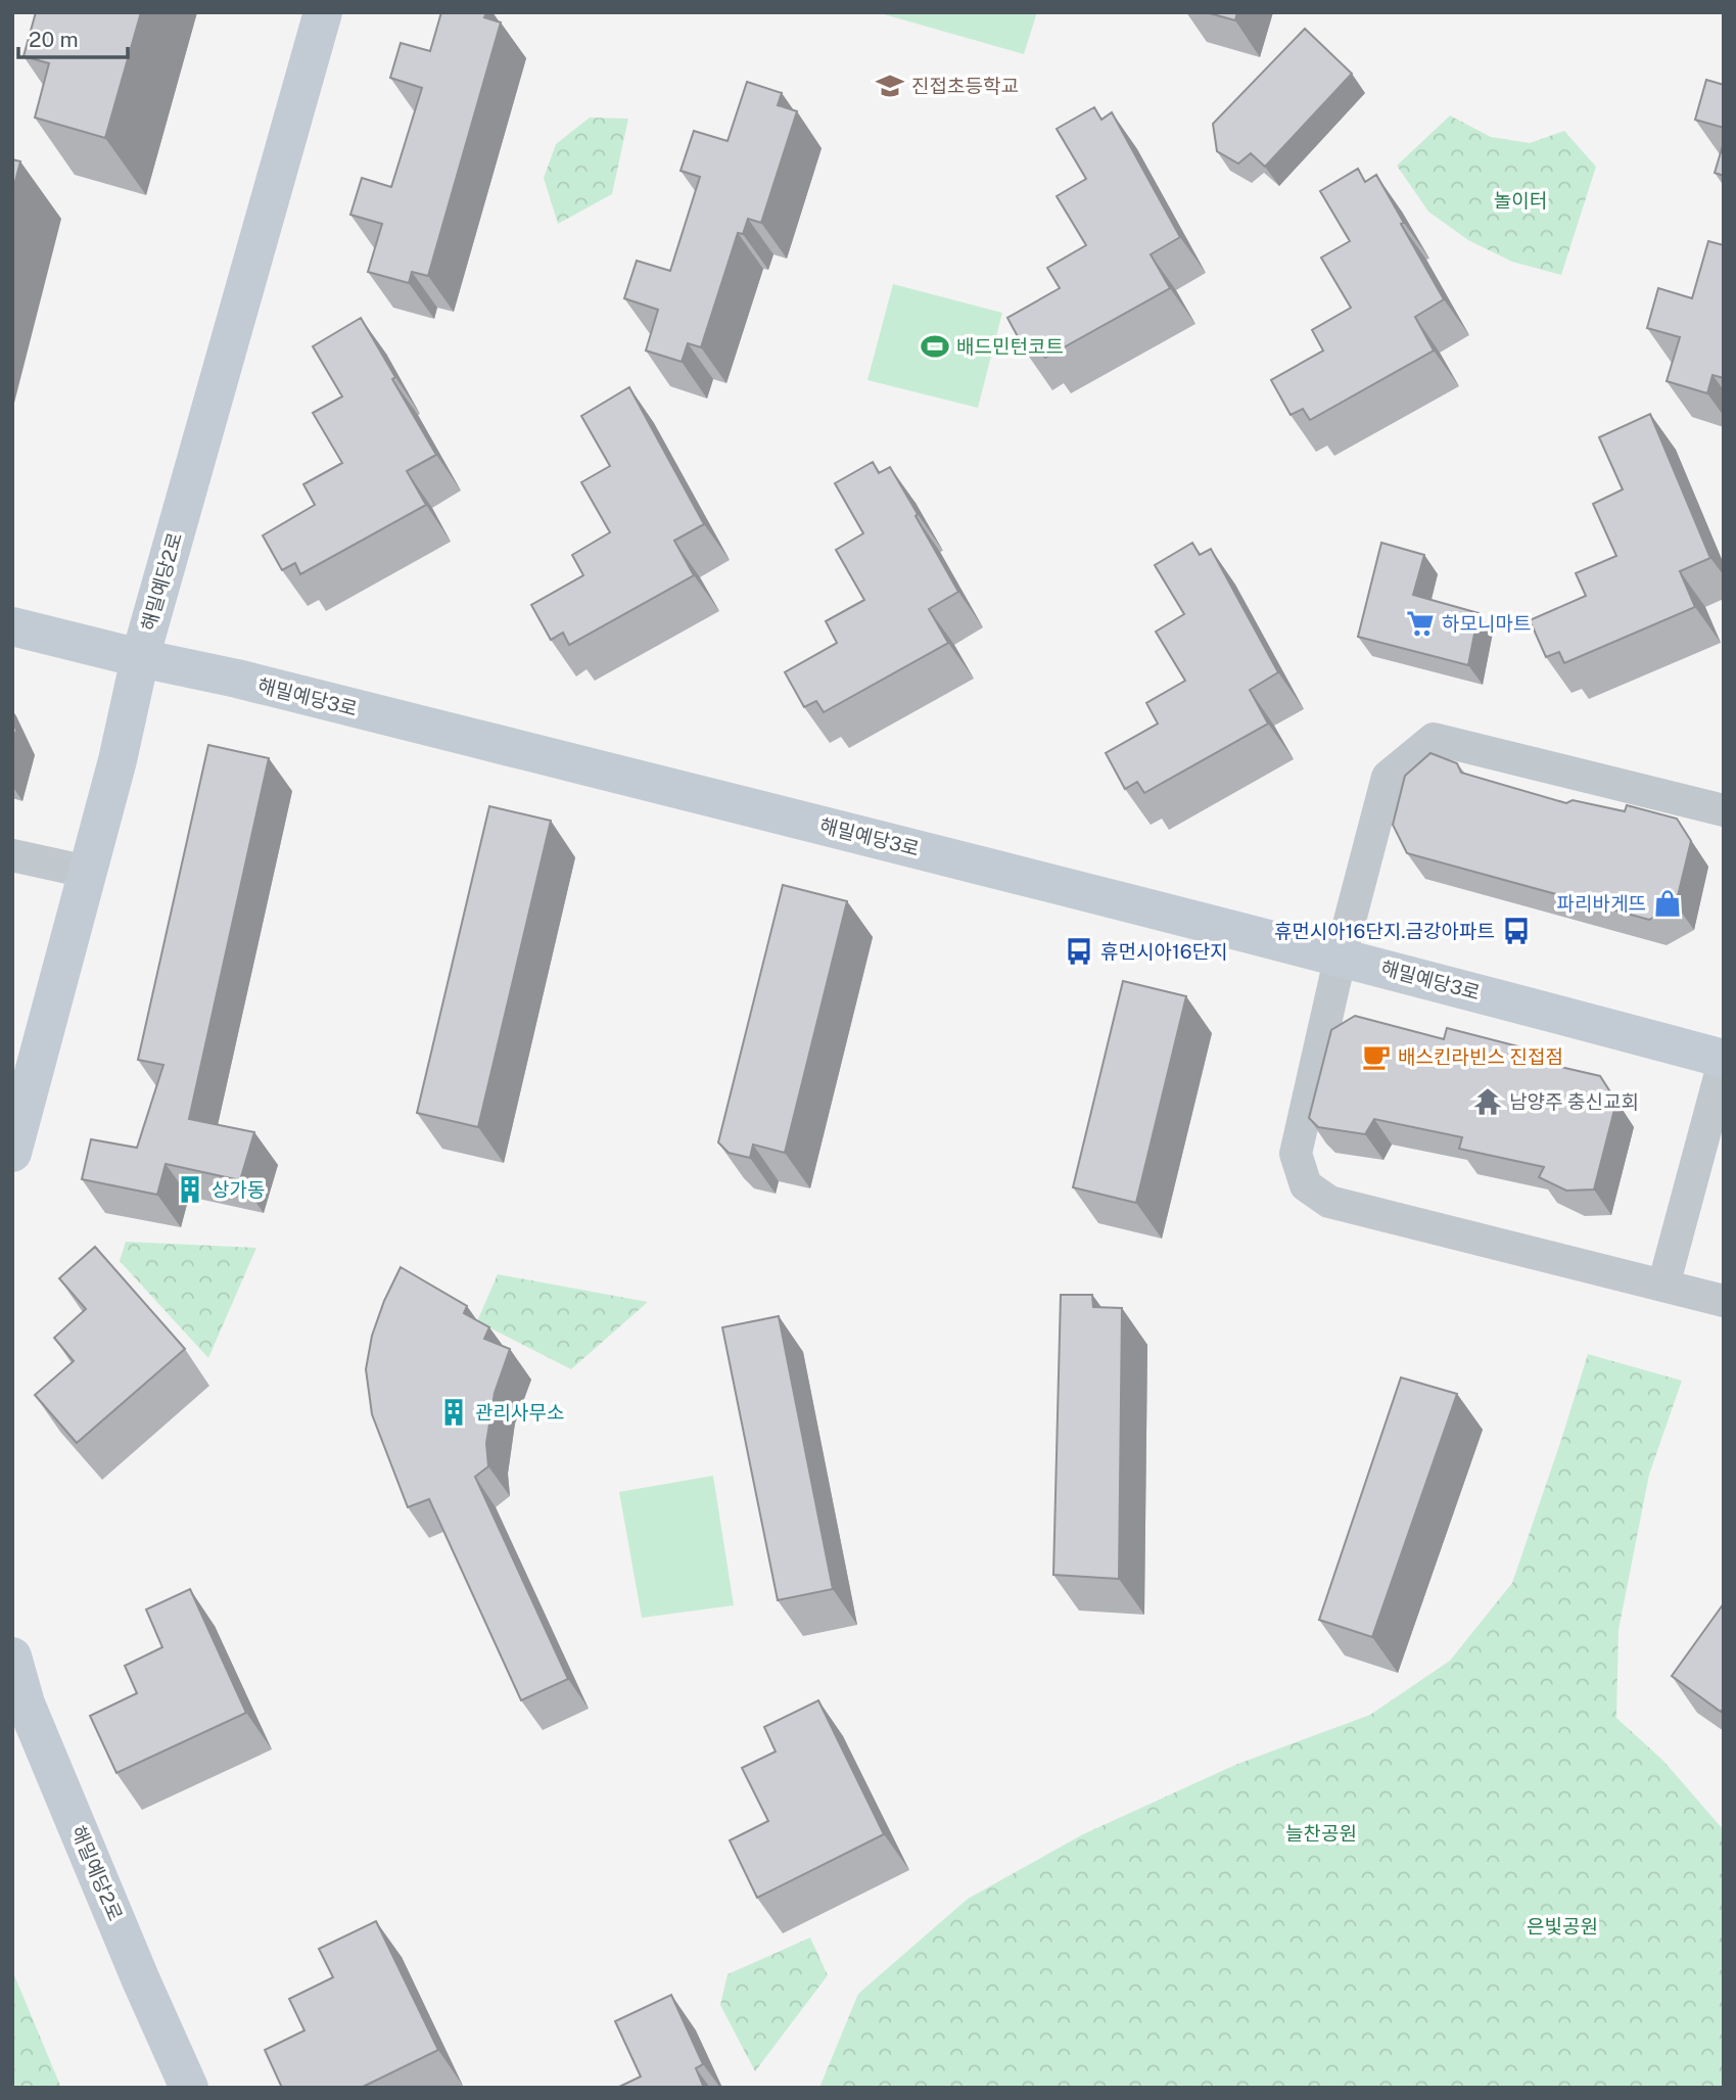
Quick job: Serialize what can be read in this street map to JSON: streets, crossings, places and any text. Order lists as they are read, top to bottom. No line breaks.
{"streets":{"street":["해밀예당2로","해밀예당3로"]},"crossings":[["해밀예당2로","해밀예당3로"]],"parks":["놀이터","늘찬공원","은빛공원"],"places":{"school or university":["진접초등학교"],"sports":["배드민턴코트"],"supermarket":["하모니마트"],"shop":["파리바게뜨"],"bus stop":["휴먼시아16단지.금강아파트","휴먼시아16단지"],"cafe":["배스킨라빈스 진접점"],"temple":["남양주 충신교회"],"building":["상가동","관리사무소"]},"scale_bar":"20 m"}
